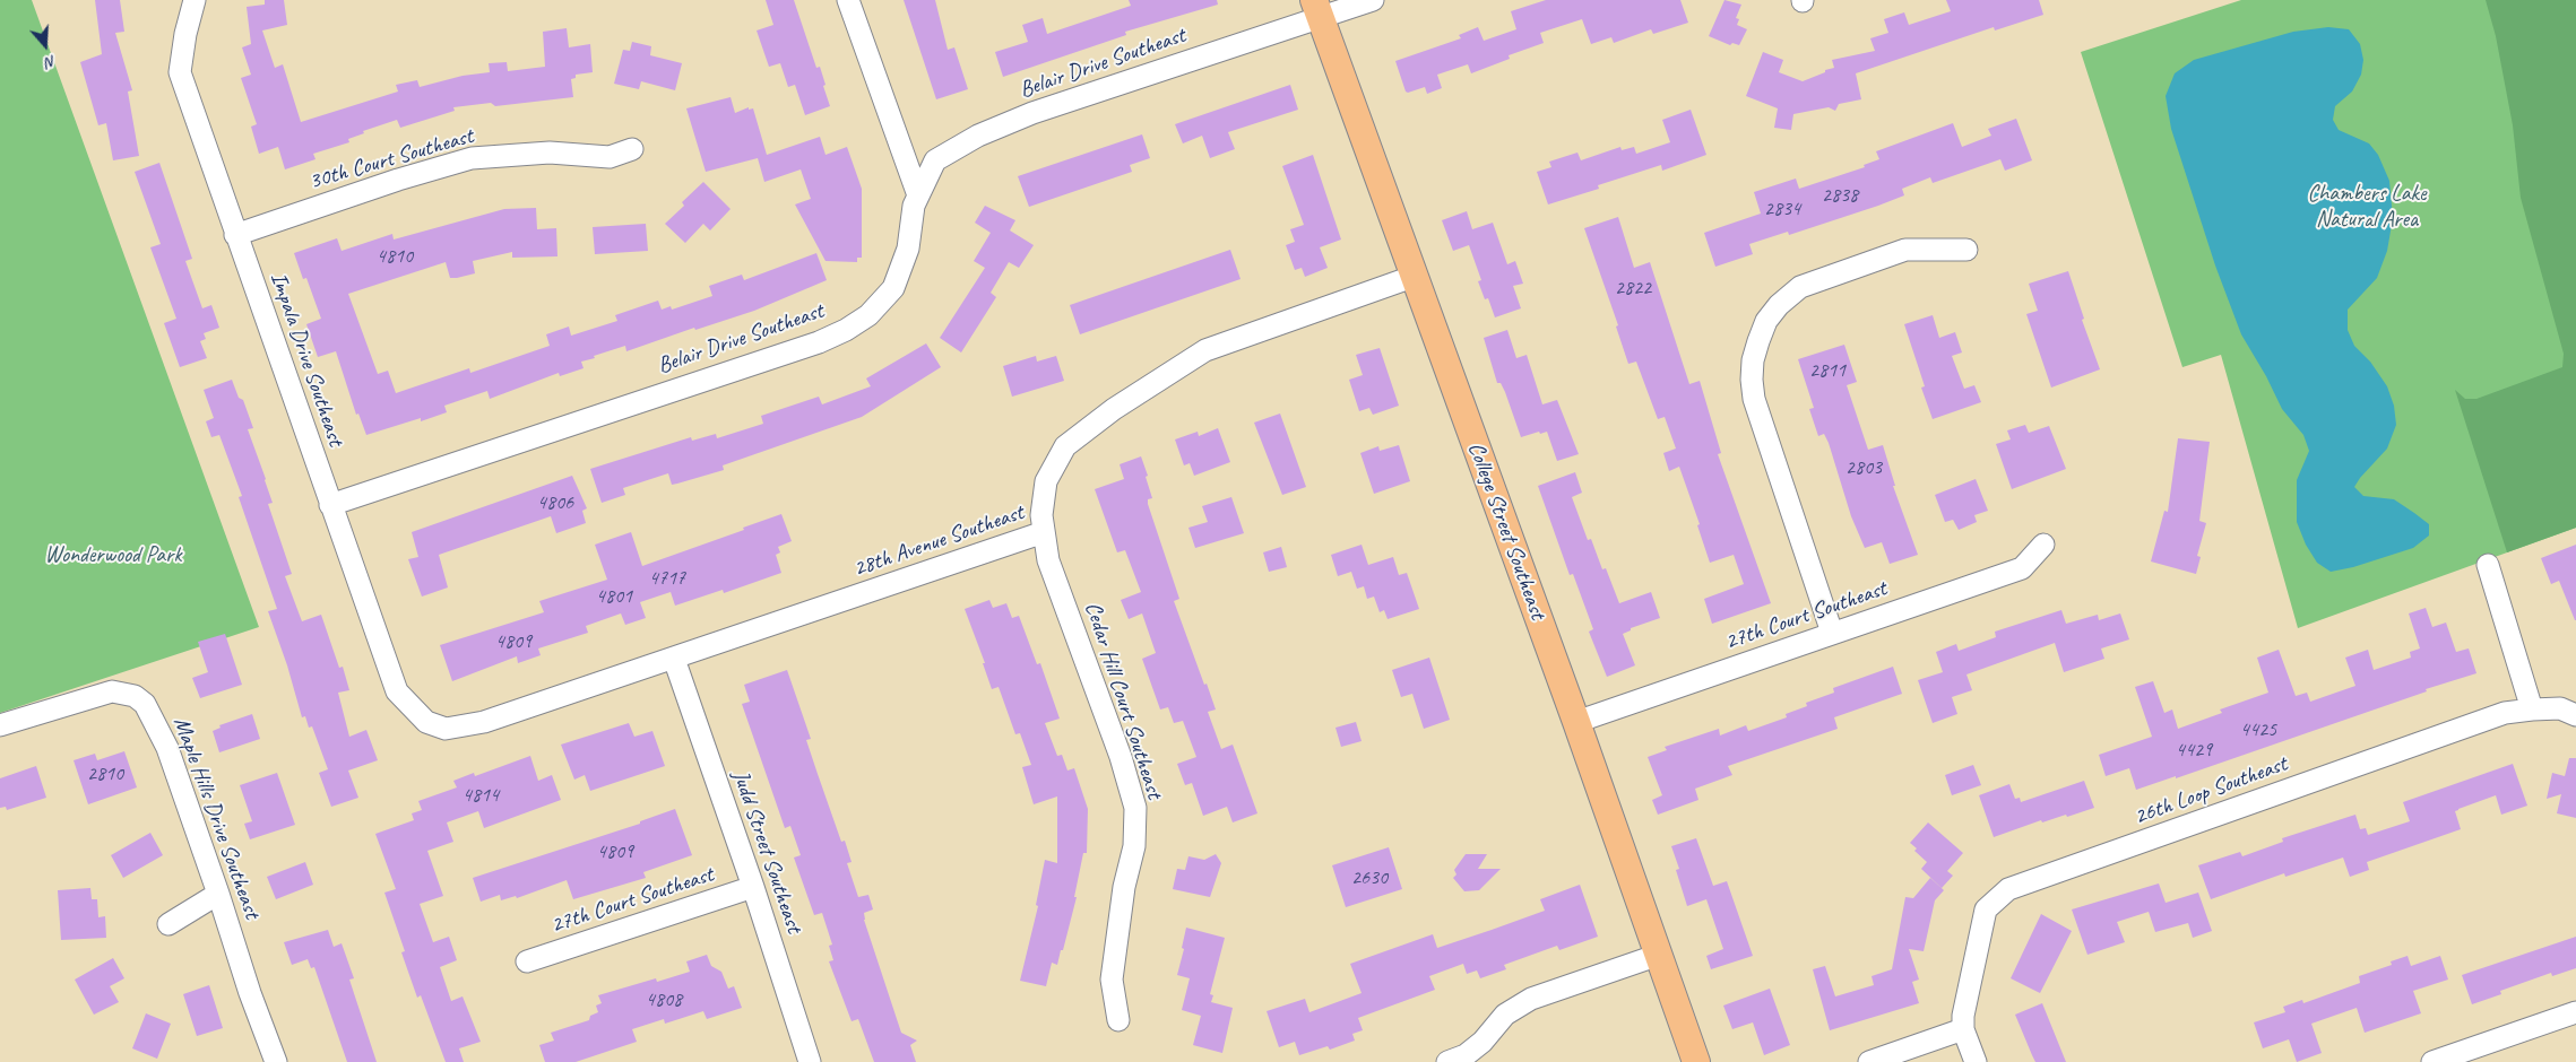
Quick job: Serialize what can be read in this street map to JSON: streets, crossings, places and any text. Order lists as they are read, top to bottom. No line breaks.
{"streets":{"main road":["College Street Southeast"],"street":["Belair Drive Southeast","30th Court Southeast","Impala Drive Southeast","28th Avenue Southeast","27th Court Southeast","Cedar Hill Court Southeast","26th Loop Southeast","Maple Hills Drive Southeast","Judd Street Southeast"]},"crossings":[["Belair Drive Southeast","Impala Drive Southeast"],["Belair Drive Southeast","College Street Southeast"],["30th Court Southeast","Impala Drive Southeast"],["Impala Drive Southeast","28th Avenue Southeast"],["College Street Southeast","28th Avenue Southeast"],["College Street Southeast","27th Court Southeast"],["28th Avenue Southeast","Cedar Hill Court Southeast"],["28th Avenue Southeast","Judd Street Southeast"],["27th Court Southeast","Judd Street Southeast"]],"parks":["Chambers Lake Natural Area","Wonderwood Park"],"house_numbers":["2838","2834","4810","2822","2811","2803","4806","4717","4801","4809","4425","4429","2810","4814","4809","2630","4808"],"north":"bottom"}
